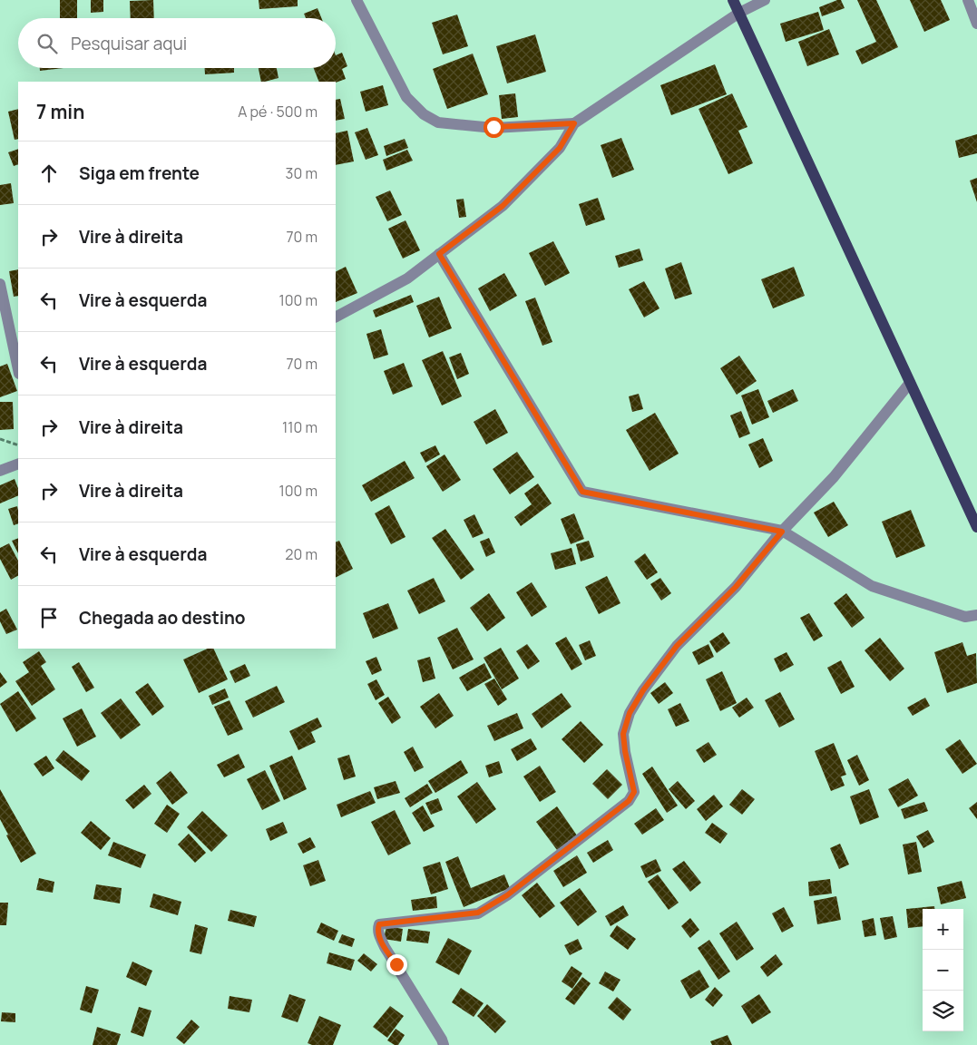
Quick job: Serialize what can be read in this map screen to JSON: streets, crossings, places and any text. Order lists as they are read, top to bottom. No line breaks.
{"page":{"search":"Pesquisar aqui","heading":["7 min","A pé · 500 m"],"list":[["Siga em frente","30 m"],["Vire à direita","70 m"],["Vire à esquerda","100 m"],["Vire à esquerda","70 m"],["Vire à direita","110 m"],["Vire à direita","100 m"],["Vire à esquerda","20 m"],"Chegada ao destino"],"map_buttons":["+","−"]}}
